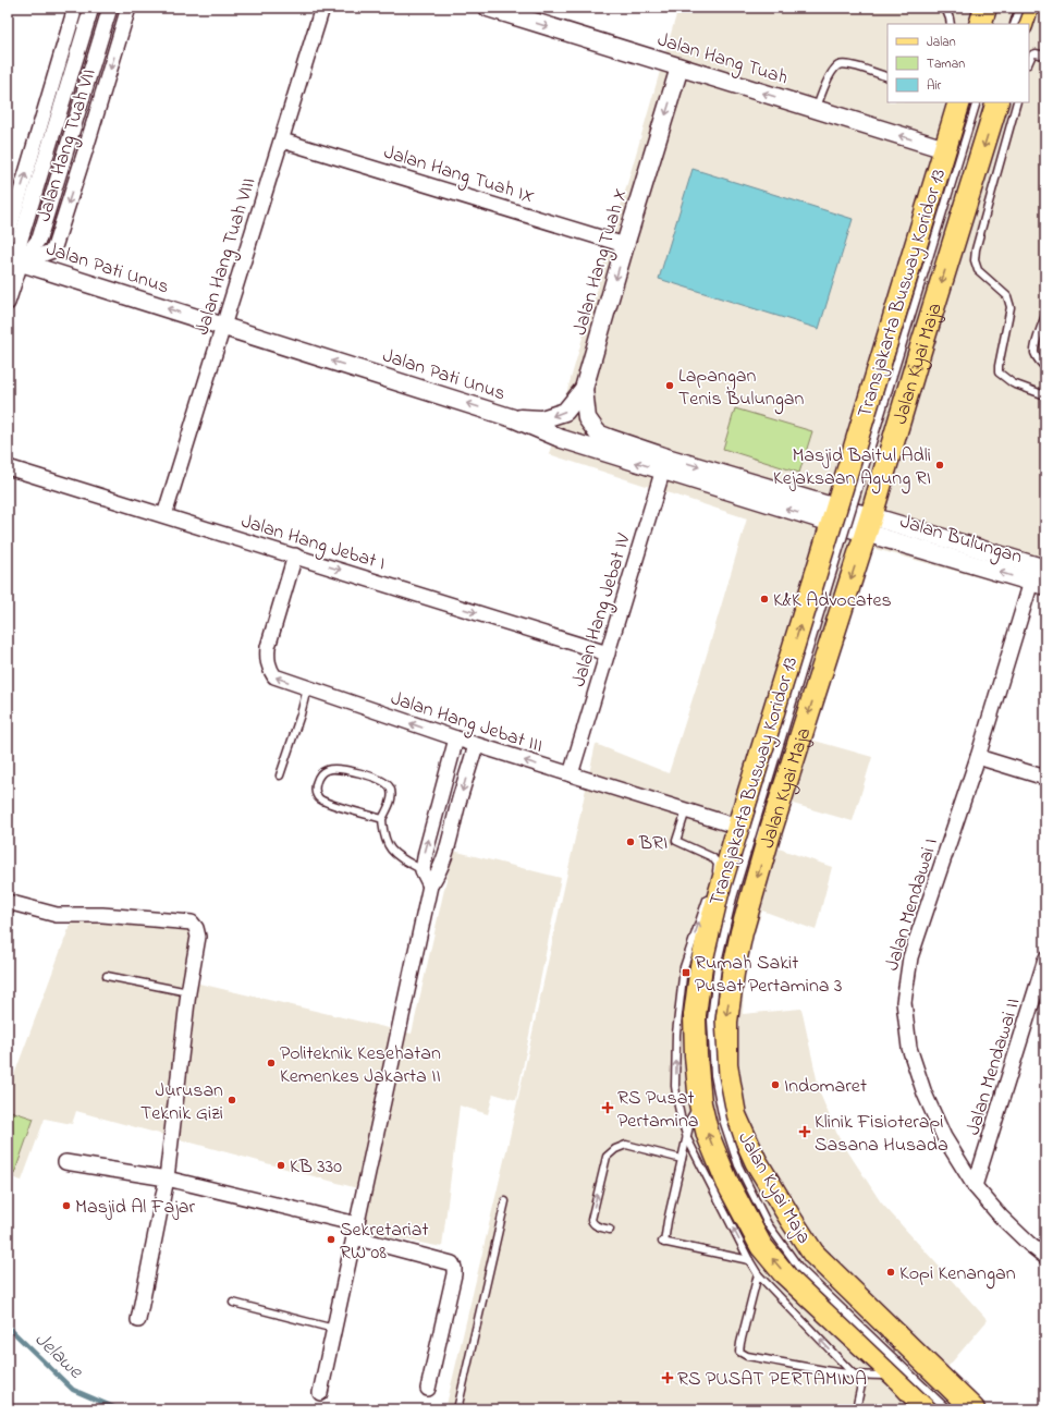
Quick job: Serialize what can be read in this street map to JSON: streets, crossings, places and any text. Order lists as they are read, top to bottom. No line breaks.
{"streets":{"main road":["Jalan Kyai Maja"],"street":["Jalan Hang Tuah","Jalan Hang Tuah VII","Jalan Hang Tuah IX","Jalan Hang Tuah VIII","Jalan Hang Tuah X","Jalan Pati Unus","Jalan Bulungan","Jalan Hang Jebat I","Jalan Hang Jebat IV","Jalan Hang Jebat III","Jalan Mendawai I","Jalan Mendawai II"],"lane":["Transjakarta Busway Koridor 13"]},"crossings":[["Jalan Hang Tuah","Jalan Hang Tuah X"],["Jalan Hang Tuah","Jalan Kyai Maja"],["Jalan Hang Tuah VII","Jalan Pati Unus"],["Jalan Hang Tuah IX","Jalan Hang Tuah VIII"],["Jalan Hang Tuah IX","Jalan Hang Tuah X"],["Jalan Hang Tuah VIII","Jalan Pati Unus"],["Jalan Hang Tuah VIII","Jalan Hang Jebat I"],["Jalan Hang Tuah X","Jalan Pati Unus"],["Jalan Pati Unus","Jalan Kyai Maja"],["Jalan Pati Unus","Jalan Bulungan"],["Jalan Pati Unus","Jalan Hang Jebat IV"],["Jalan Kyai Maja","Jalan Bulungan"],["Jalan Kyai Maja","Jalan Hang Jebat III"],["Jalan Bulungan","Jalan Mendawai I"],["Jalan Hang Jebat I","Jalan Hang Jebat IV"],["Jalan Hang Jebat I","Jalan Hang Jebat III"],["Jalan Hang Jebat IV","Jalan Hang Jebat III"],["Jalan Mendawai I","Jalan Mendawai II"]],"one_way":["Jalan Hang Tuah X","Jalan Pati Unus","Jalan Hang Jebat I"],"water":["Jelawe"],"places":{"other":["Lapangan Tenis Bulungan","Masjid Baitul Adli Kejaksaan Agung RI","K&K Advocates","BRI","Politeknik Kesehatan Kemenkes Jakarta II","Indomaret","Jurusan Teknik Gizi","KB 330","Masjid Al Fajar","Sekretariat RW 08","Kopi Kenangan"],"transit":["Rumah Sakit Pusat Pertamina 3"],"health":["RS Pusat Pertamina","Klinik Fisioterapi Sasana Husada","RS PUSAT PERTAMINA"]},"legend":["Jalan","Taman","Air"]}
